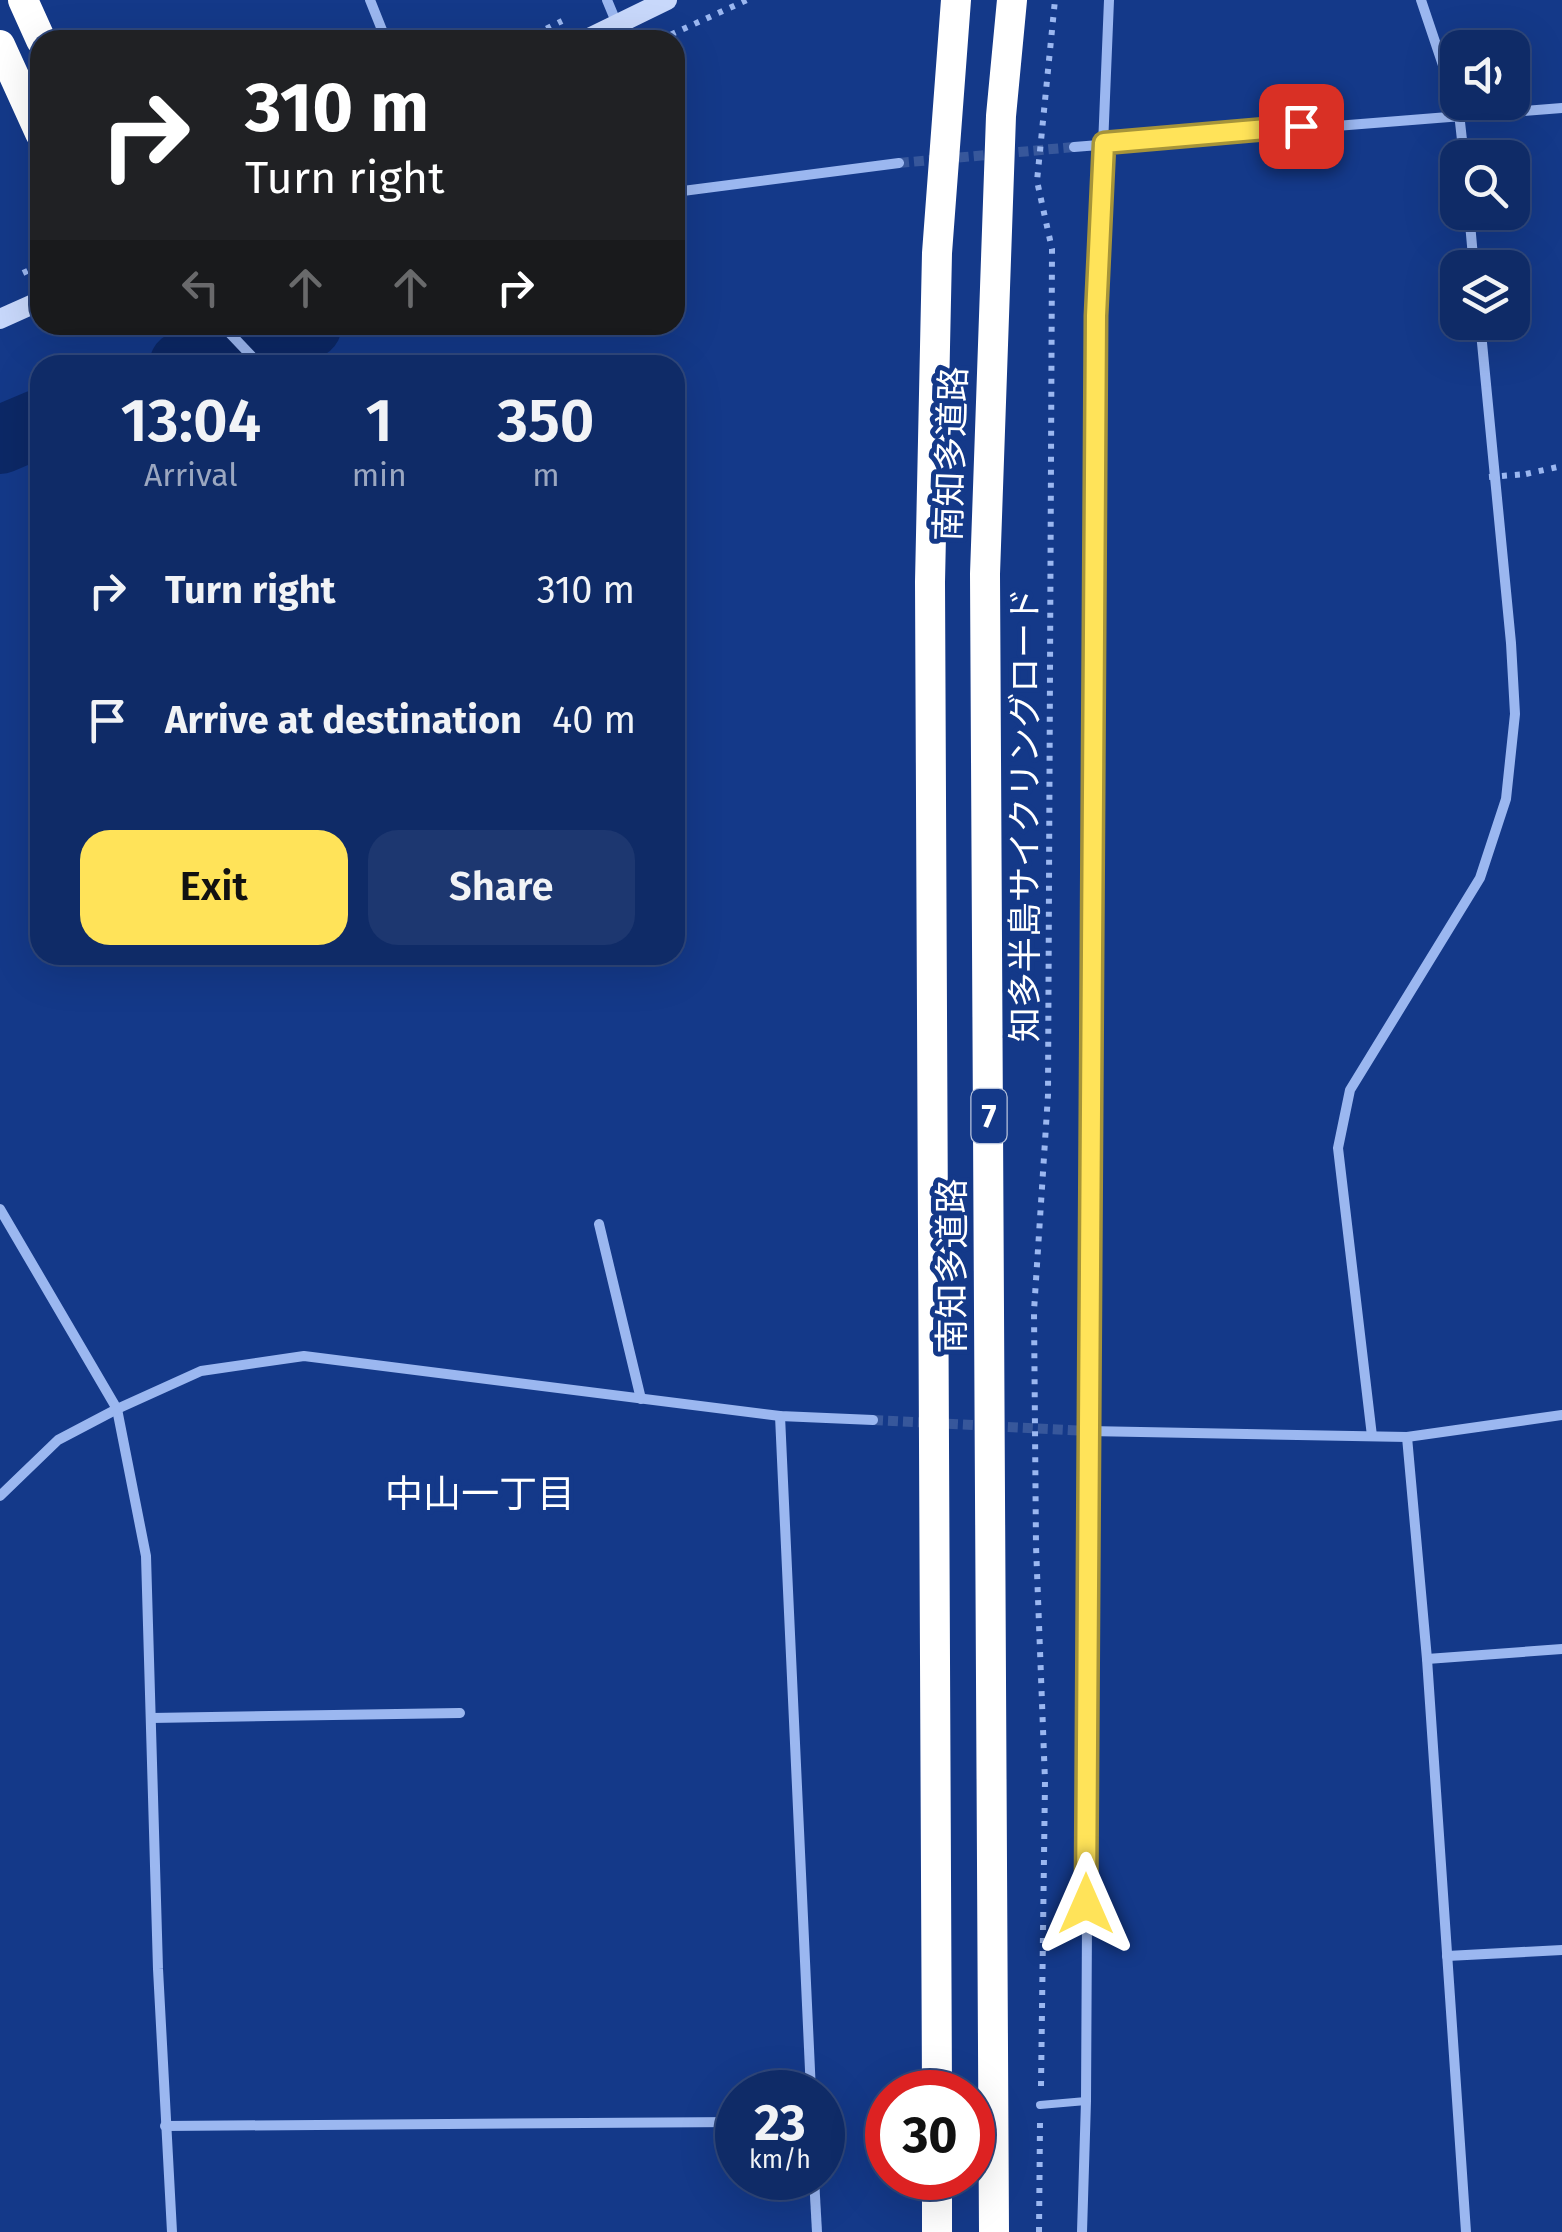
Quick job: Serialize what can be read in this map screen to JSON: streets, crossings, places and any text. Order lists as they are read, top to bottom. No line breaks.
{"streets":{"highway":["南知多道路","7"],"path":["知多半島サイクリングロード"]},"districts":["中山一丁目"],"page":{"turn":["310 m","Turn right"],"eta":["13:04","Arrival","1","min","350","m"],"list":[{"name":"Turn right","value":"310 m"},{"name":"Arrive at destination","value":"40 m"}],"buttons":["Exit","Share"],"speed":"23 km/h","limit":"30"}}
